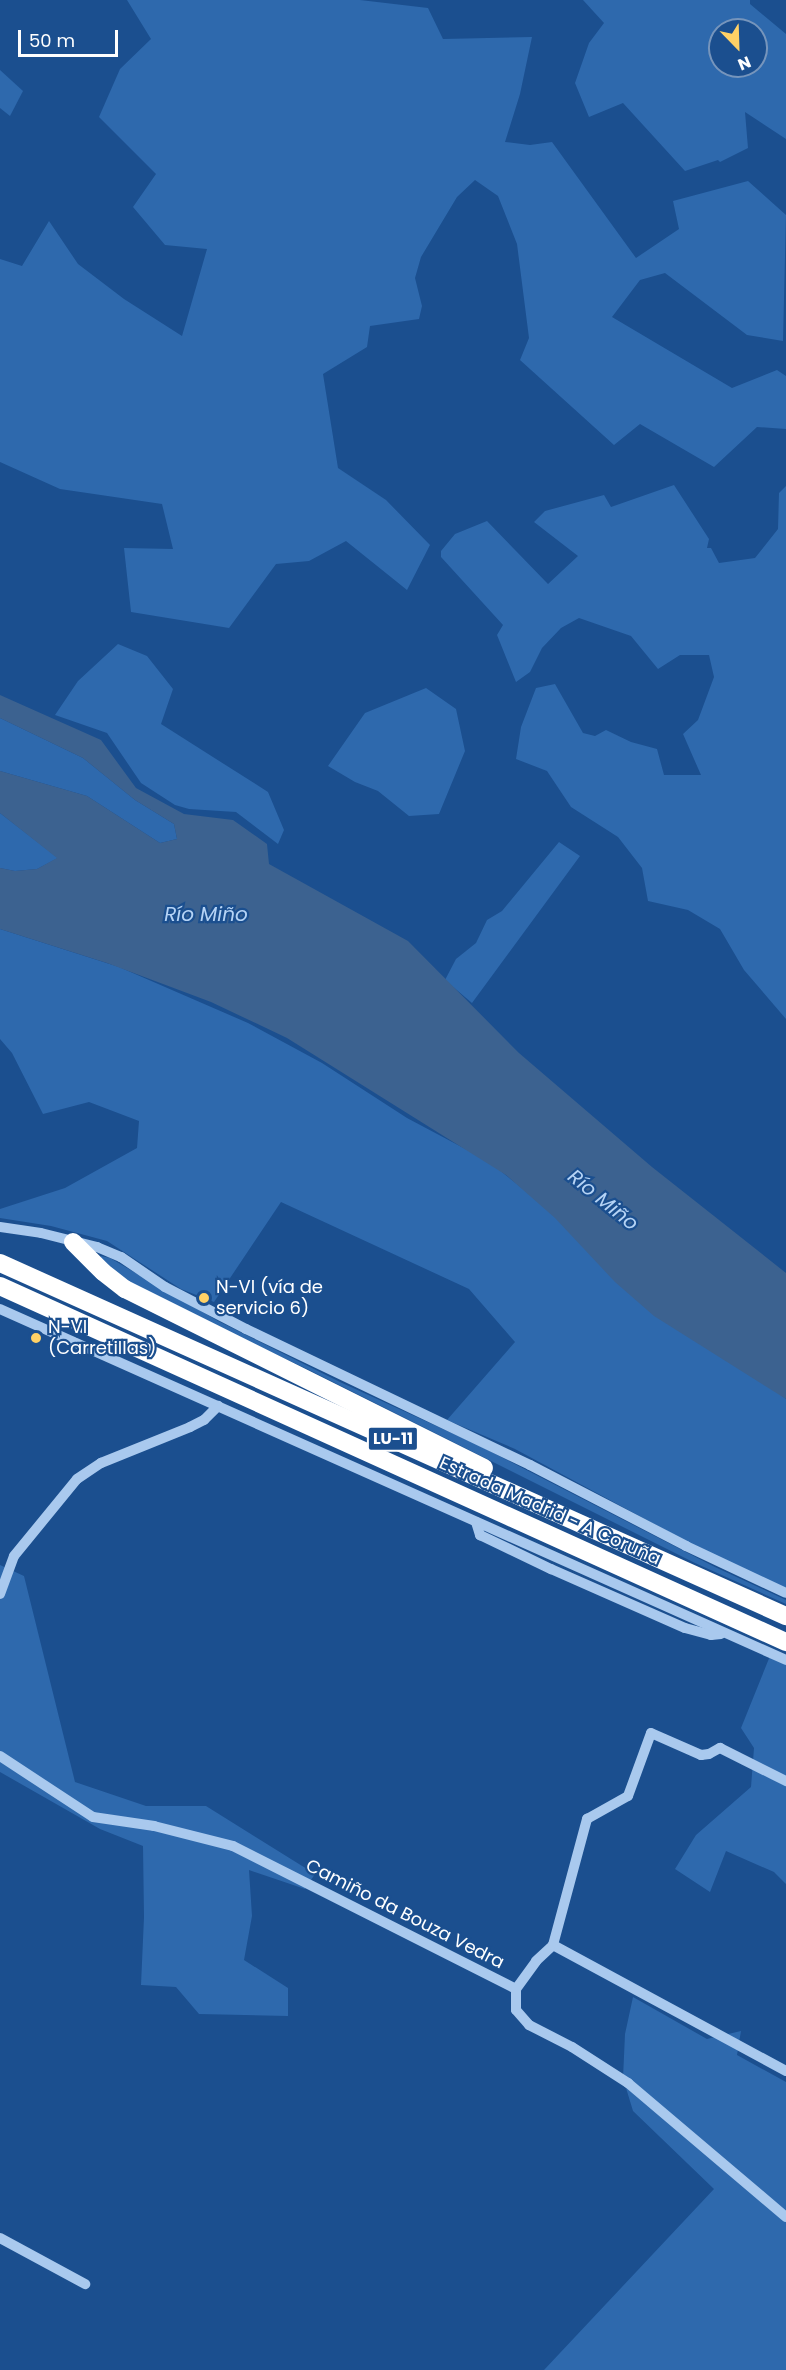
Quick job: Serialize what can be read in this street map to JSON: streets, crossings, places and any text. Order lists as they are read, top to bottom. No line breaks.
{"streets":{"highway":["LU-11","Estrada Madrid - A Coruña"],"street":["Camiño da Bouza Vedra"]},"water":["Río Miño"],"places":["N-VI (vía de servicio 6)","N-VI (Carretillas)"],"scale_bar":"50 m","north":"bottom right"}
